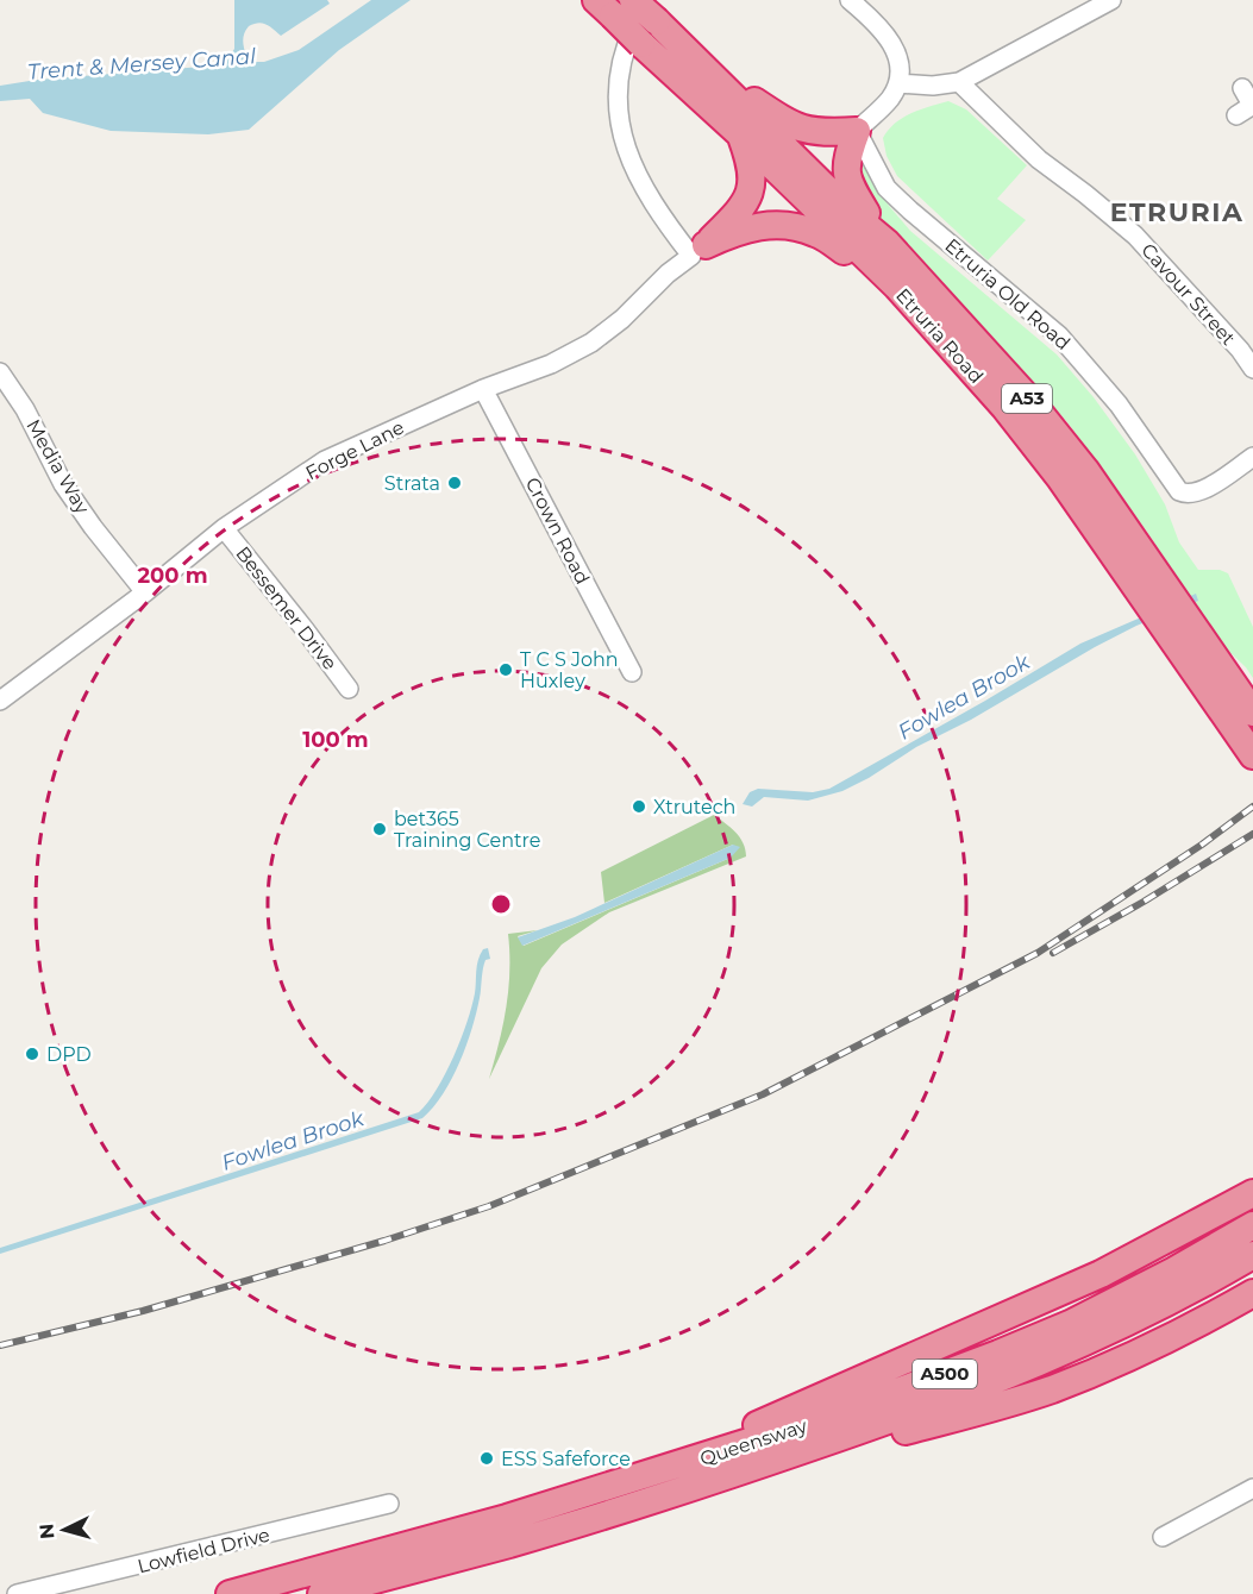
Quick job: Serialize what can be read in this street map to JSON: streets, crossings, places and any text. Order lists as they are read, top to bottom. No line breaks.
{"streets":{"highway":["Etruria Road","A53","A500","Queensway"],"street":["Etruria Old Road","Cavour Street","Forge Lane","Media Way","Crown Road","Bessemer Drive","Lowfield Drive"]},"crossings":[["Forge Lane","Media Way"],["Forge Lane","Crown Road"],["Forge Lane","Bessemer Drive"]],"districts":["ETRURIA"],"water":["Trent & Mersey Canal","Fowlea Brook"],"places":["Strata","T C S John Huxley","Xtrutech","bet365 Training Centre","DPD","ESS Safeforce"],"north":"left","rings":["200 m","100 m"]}
